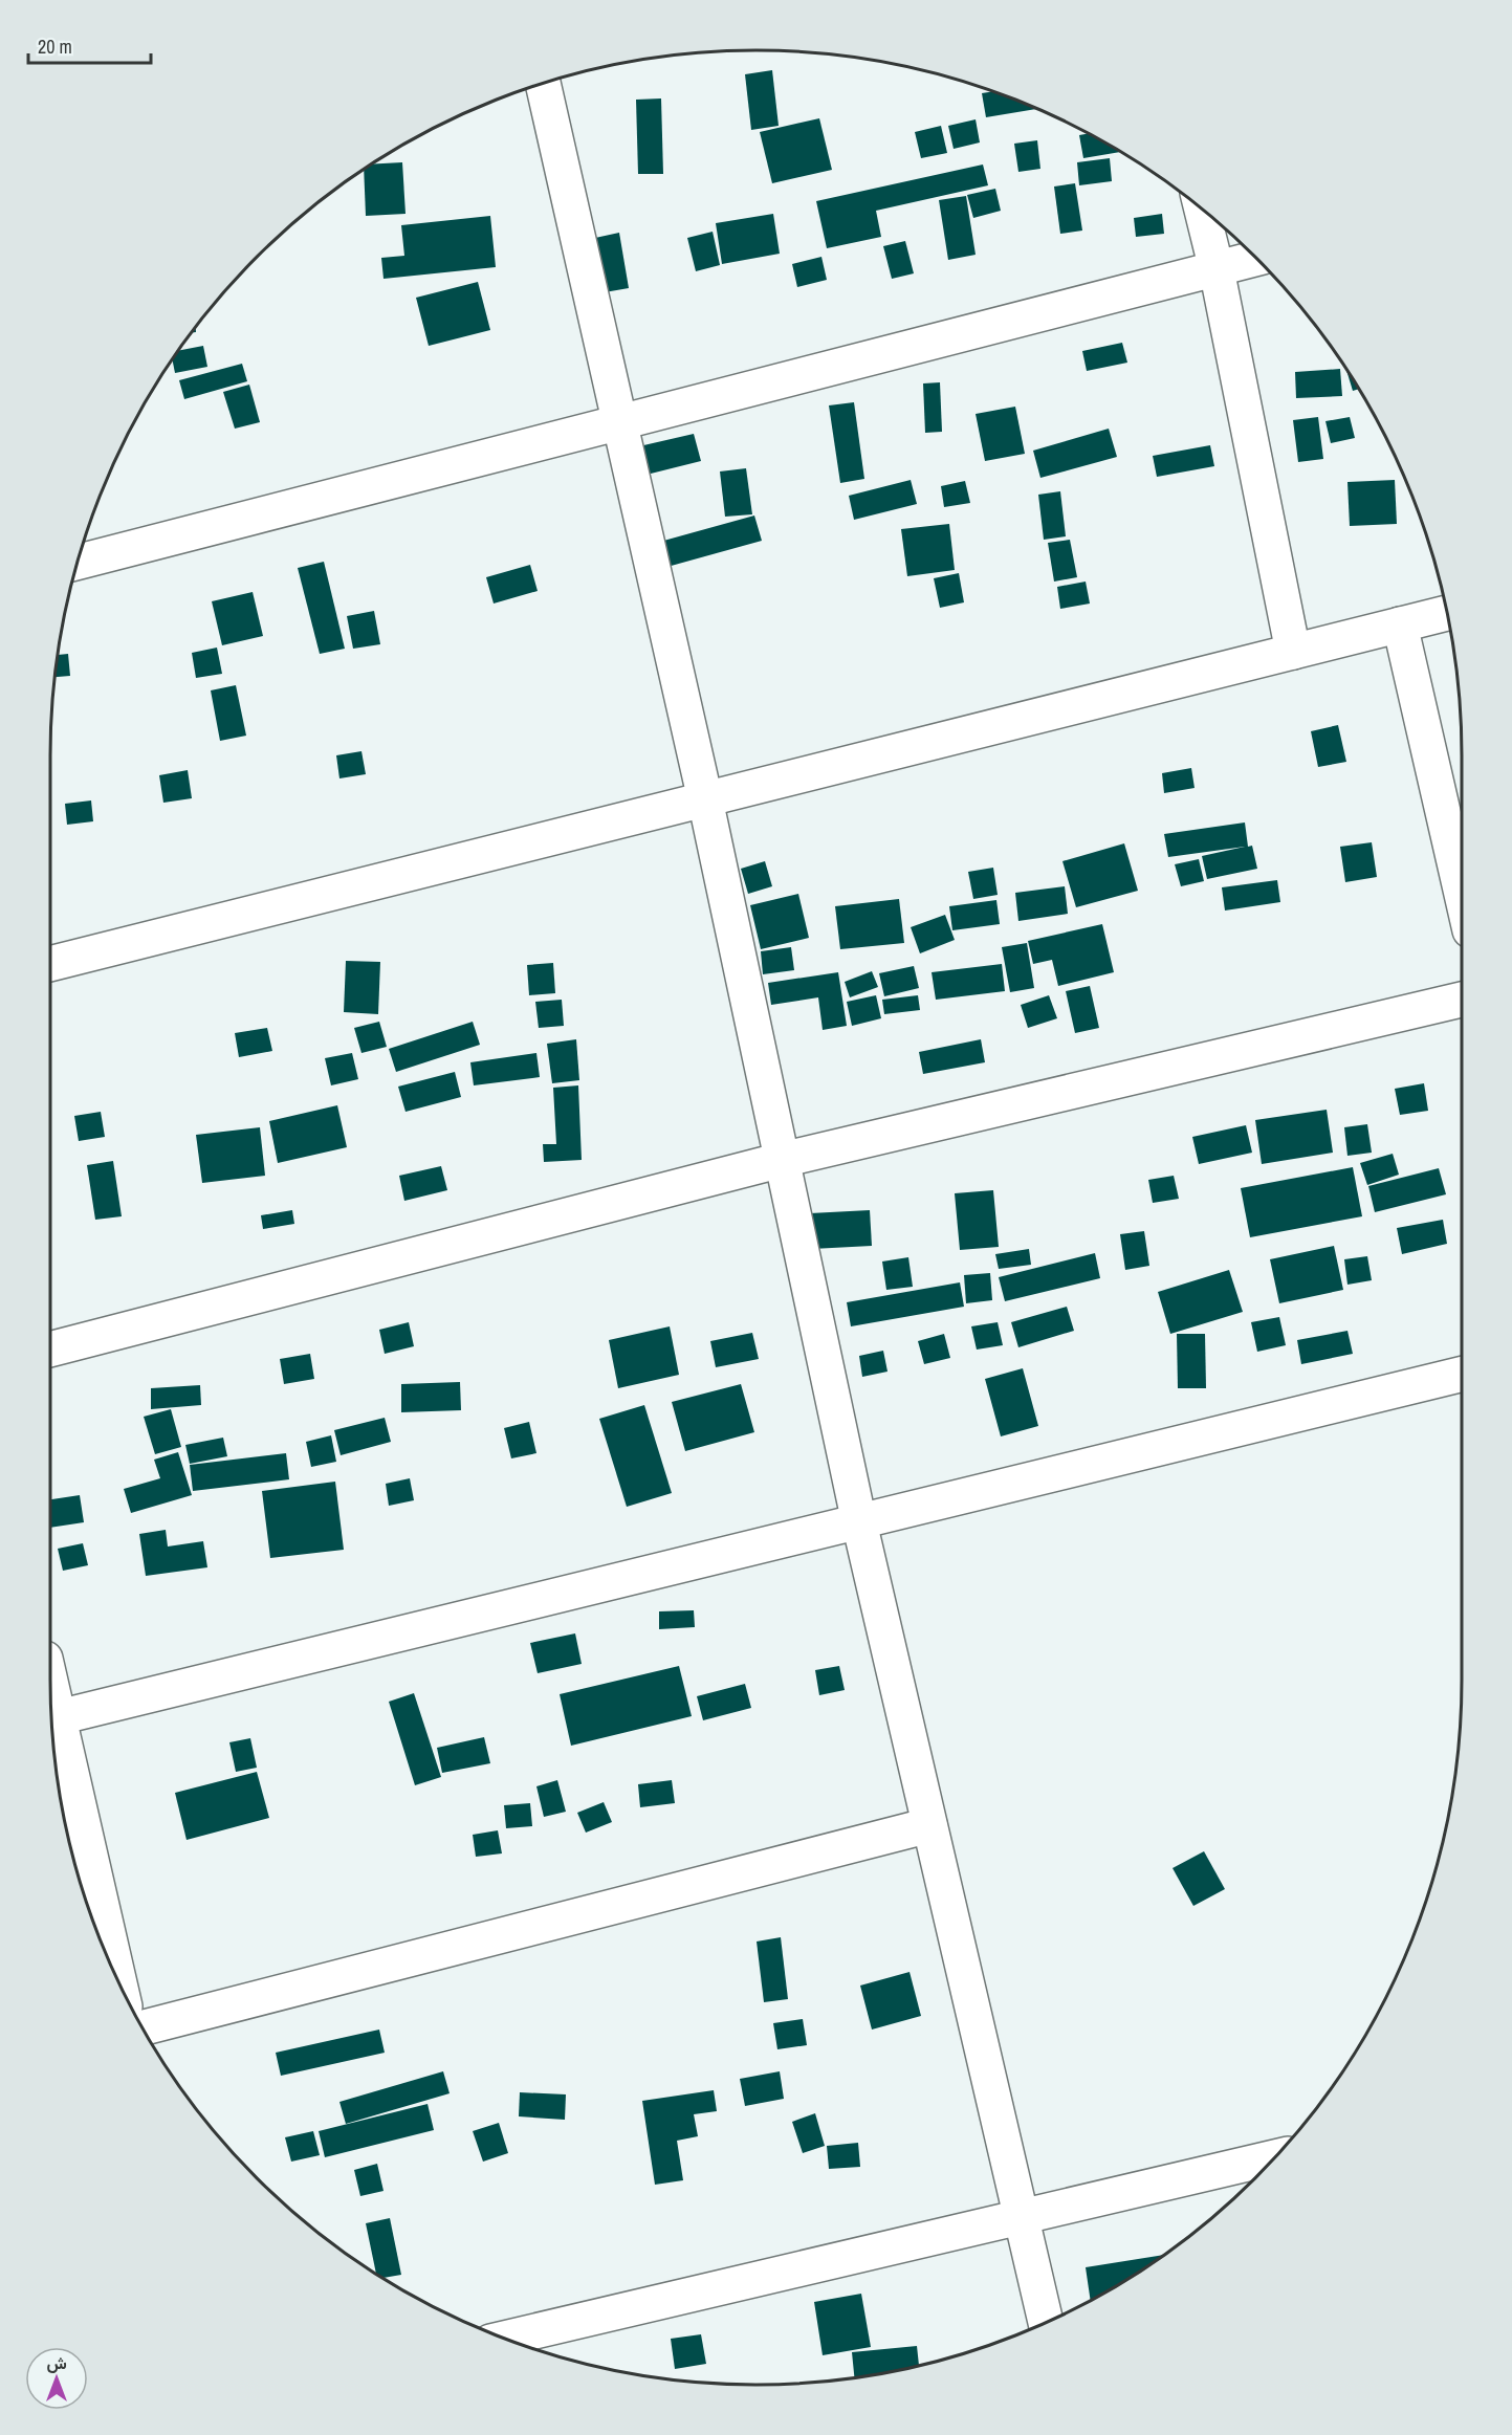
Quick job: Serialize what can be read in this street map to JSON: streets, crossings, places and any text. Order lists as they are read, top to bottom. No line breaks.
{"scale_bar":"20 m","north":"top"}
